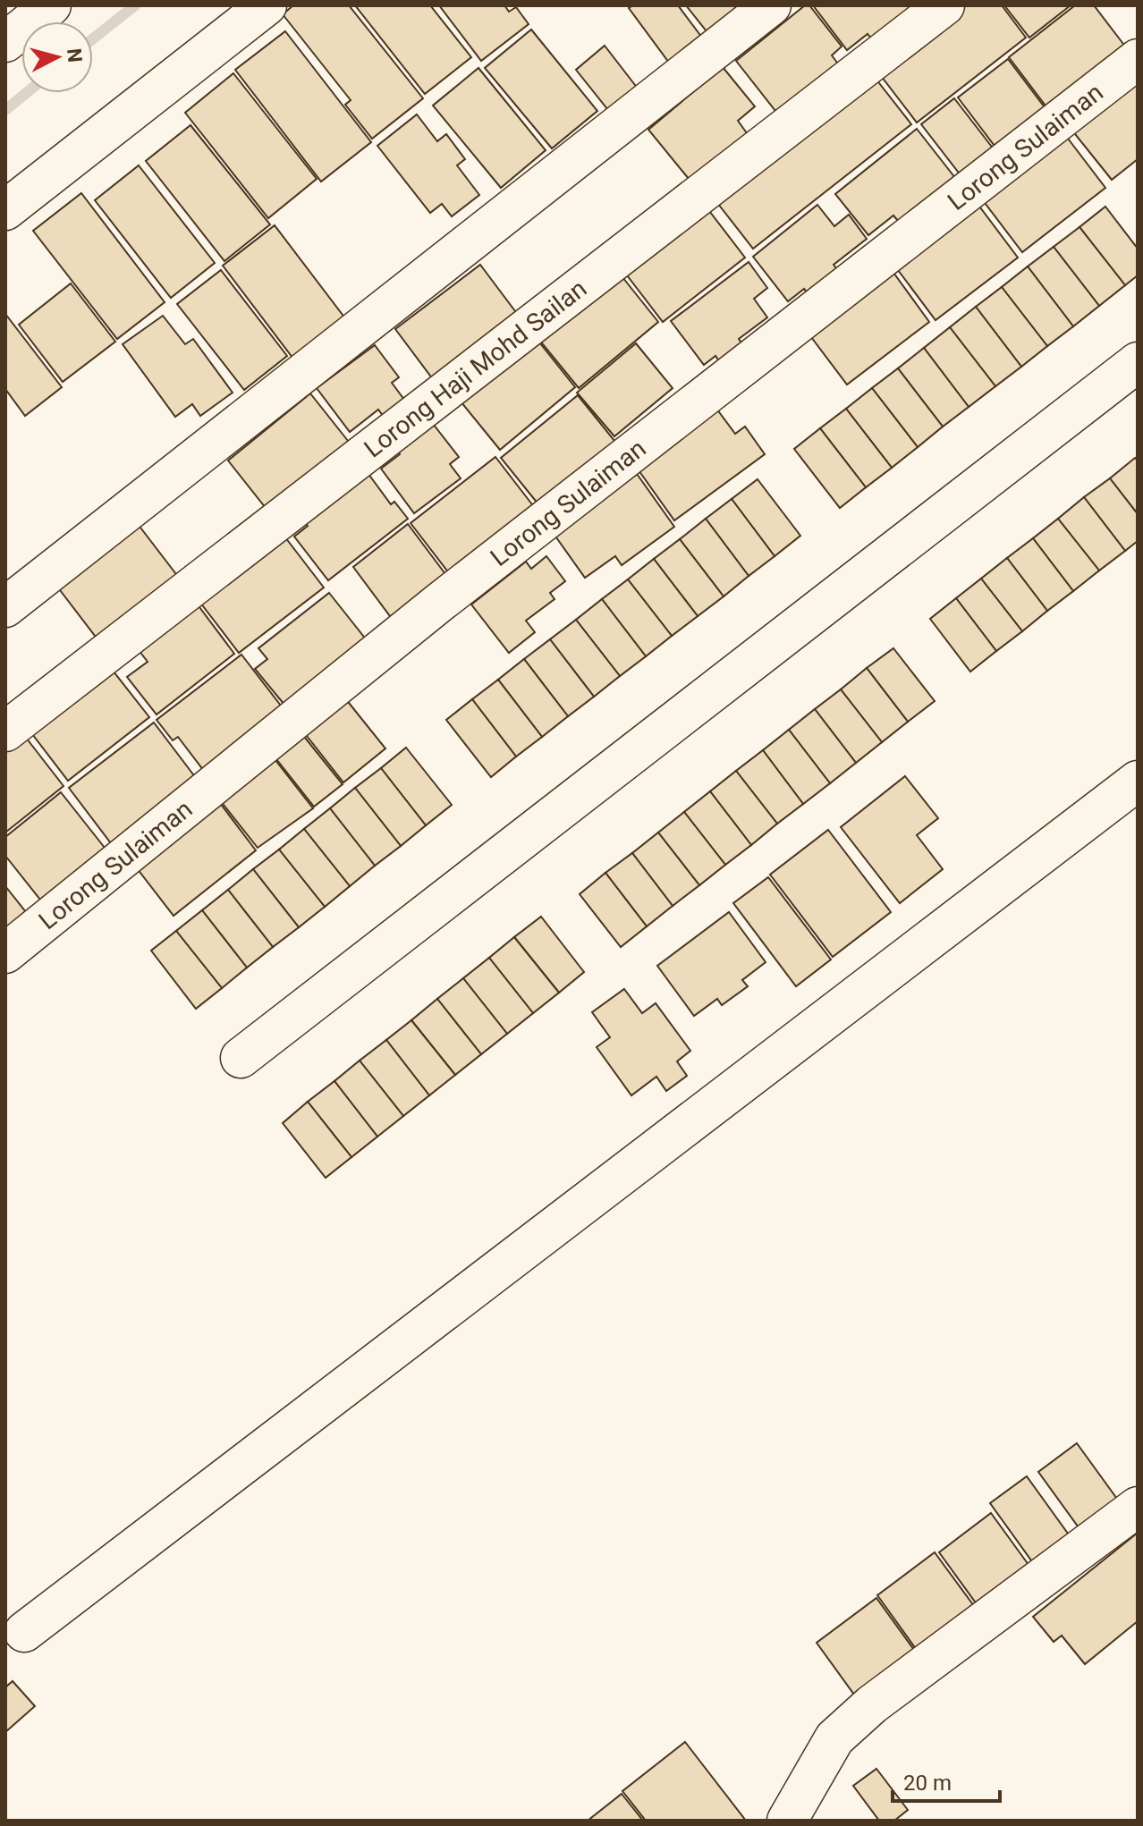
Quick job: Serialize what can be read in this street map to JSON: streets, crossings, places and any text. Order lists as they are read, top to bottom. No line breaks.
{"streets":{"street":["Lorong Sulaiman","Lorong Haji Mohd Sailan"]},"scale_bar":"20 m","north":"right"}
